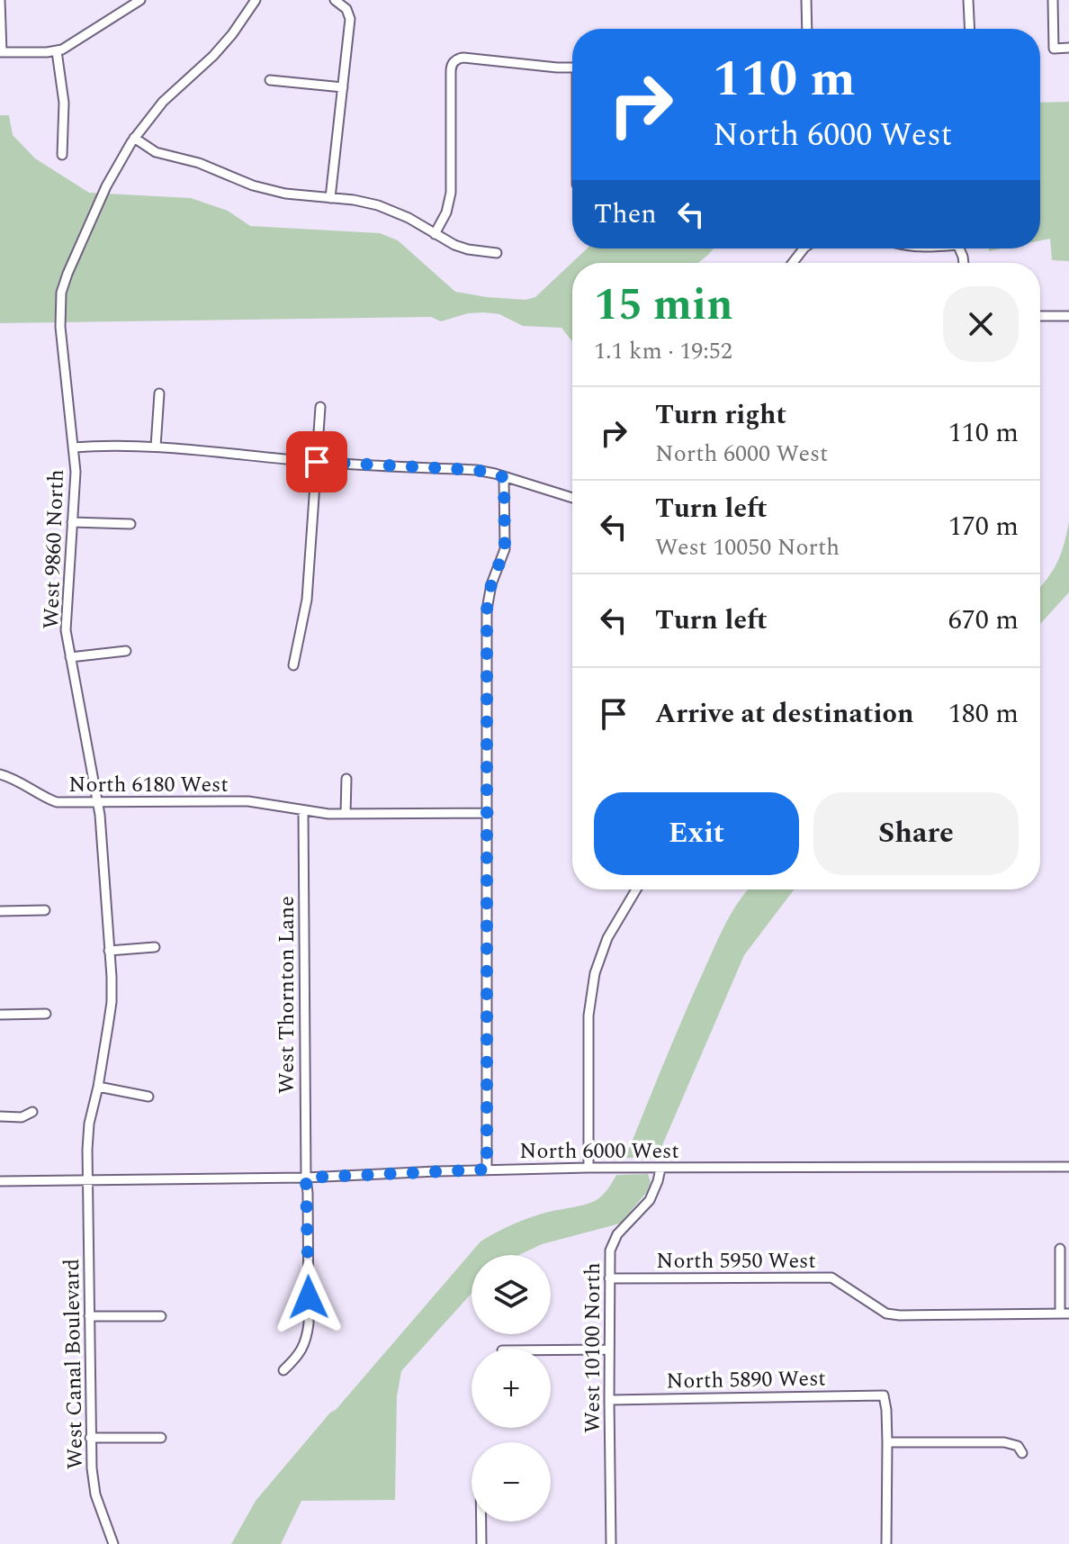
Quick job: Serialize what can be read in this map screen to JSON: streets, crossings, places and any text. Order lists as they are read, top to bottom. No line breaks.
{"streets":{"street":["West 9860 North","North 6180 West","West Thornton Lane","North 6000 West","North 5950 West","West 10100 North","West Canal Boulevard","North 5890 West"]},"crossings":[["West 9860 North","North 6180 West"],["North 6180 West","West Thornton Lane"],["West Thornton Lane","North 6000 West"],["North 6000 West","West 10100 North"],["North 6000 West","West Canal Boulevard"],["North 5950 West","West 10100 North"],["West 10100 North","North 5890 West"]],"page":{"turn":["110 m","North 6000 West"],"then":"Then","heading":["15 min","1.1 km · 19:52"],"list":[{"name":"Turn right","note":"North 6000 West","value":"110 m"},{"name":"Turn left","note":"West 10050 North","value":"170 m"},{"name":"Turn left","value":"670 m"},{"name":"Arrive at destination","value":"180 m"}],"buttons":["Exit","Share"],"map_buttons":["+","−"]}}
